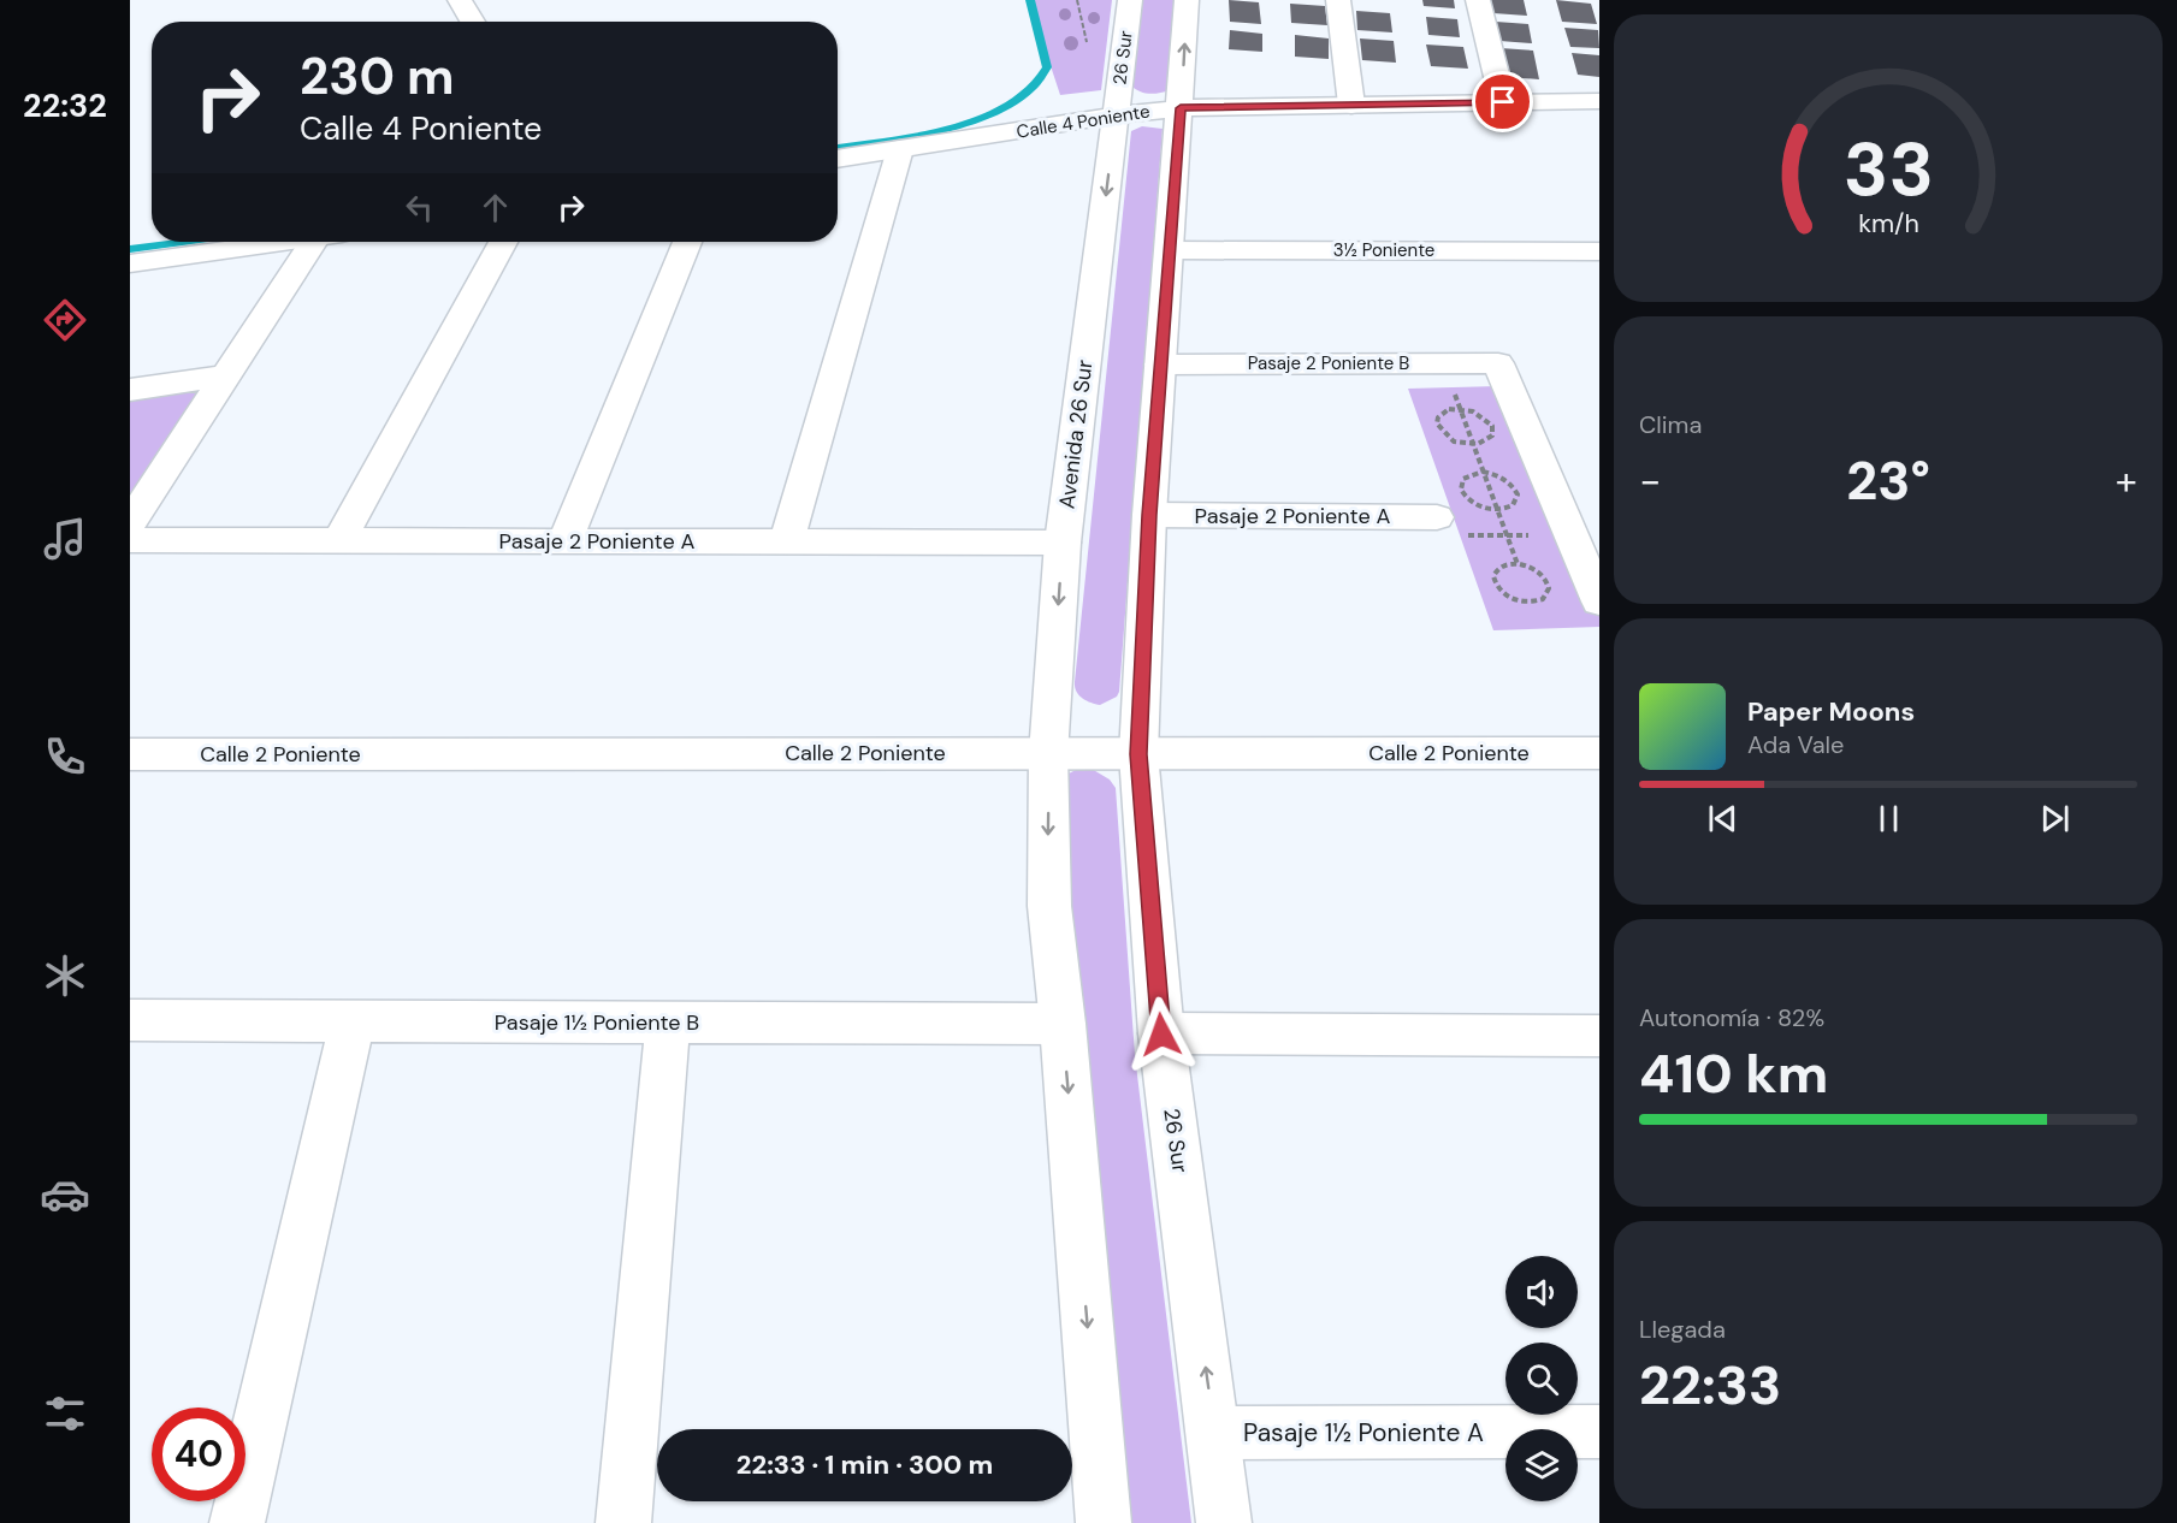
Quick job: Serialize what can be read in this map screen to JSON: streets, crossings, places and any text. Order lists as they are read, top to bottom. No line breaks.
{"streets":{"street":["26 Sur","Calle 4 Poniente","3½ Poniente","Pasaje 2 Poniente B","Avenida 26 Sur","Pasaje 2 Poniente A","Calle 2 Poniente","Pasaje 1½ Poniente B","Pasaje 1½ Poniente A"]},"crossings":[["26 Sur","Calle 4 Poniente"],["26 Sur","3½ Poniente"],["26 Sur","Pasaje 2 Poniente B"],["26 Sur","Avenida 26 Sur"],["26 Sur","Pasaje 2 Poniente A"],["26 Sur","Calle 2 Poniente"],["26 Sur","Pasaje 1½ Poniente A"],["Calle 4 Poniente","Avenida 26 Sur"],["Avenida 26 Sur","Pasaje 2 Poniente A"],["Avenida 26 Sur","Calle 2 Poniente"]],"page":{"tabs":"22:32","turn":["230 m","Calle 4 Poniente"],"tile":["Clima",["Autonomía · 82%","410 km"],["Llegada","22:33"]],"heat":["−","23°","+"],"song":["Paper Moons","Ada Vale"],"limit":"40","trip":"22:33 · 1 min · 300 m","gauge":["33","km/h"]}}
